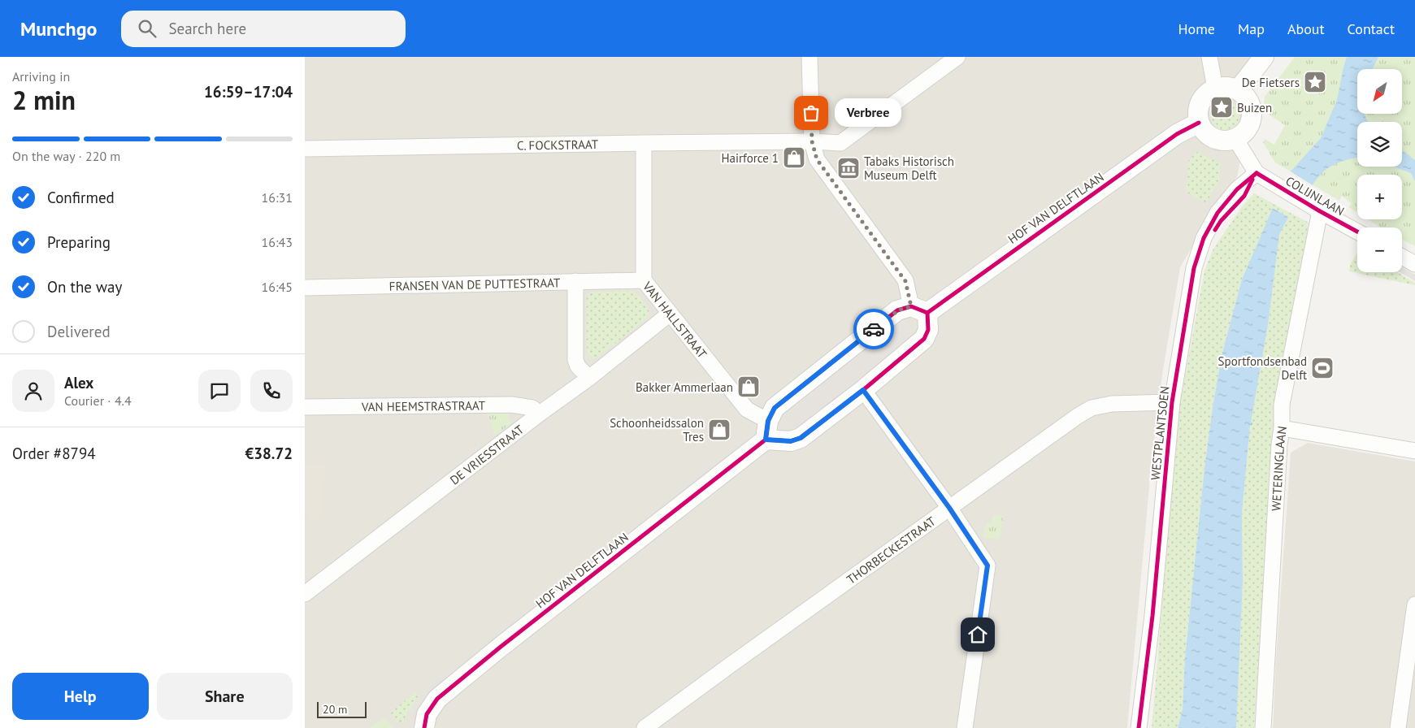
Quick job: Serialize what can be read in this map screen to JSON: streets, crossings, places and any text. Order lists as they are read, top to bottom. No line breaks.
{"streets":{"street":["C. FOCKSTRAAT","COLIJNLAAN","HOF VAN DELFTLAAN","FRANSEN VAN DE PUTTESTRAAT","VAN HALLSTRAAT","VAN HEEMSTRASTRAAT","WESTPLANTSOEN","DE VRIESSTRAAT","WETERINGLAAN","THORBECKESTRAAT"]},"crossings":[["C. FOCKSTRAAT","VAN HALLSTRAAT"],["COLIJNLAAN","WESTPLANTSOEN"],["COLIJNLAAN","WETERINGLAAN"],["HOF VAN DELFTLAAN","VAN HALLSTRAAT"],["FRANSEN VAN DE PUTTESTRAAT","VAN HALLSTRAAT"],["VAN HALLSTRAAT","DE VRIESSTRAAT"],["VAN HEEMSTRASTRAAT","DE VRIESSTRAAT"],["WESTPLANTSOEN","THORBECKESTRAAT"]],"places":{"place":["De Fietsers","Buizen"],"other":["Verbree"],"shop":["Hairforce 1","Bakker Ammerlaan","Schoonheidssalon Tres"],"museum":["Tabaks Historisch Museum Delft"],"sports":["Sportfondsenbad Delft"]},"scale_bar":"20 m","north":"bottom left","page":{"header":"Munchgo","search":"Search here","nav":["Home","Map","About","Contact"],"heading":["2 min","Arriving in","16:59–17:04"],"panel":["Alex","Courier · 4.4","Order #8794","€38.72"],"map_buttons":["+","−"],"bubble":"Verbree","bar":"On the way · 220 m","list":[["Confirmed","16:31"],["Preparing","16:43"],["On the way","16:45"],"Delivered"],"buttons":["Help","Share"],"scale":"20 m"}}
